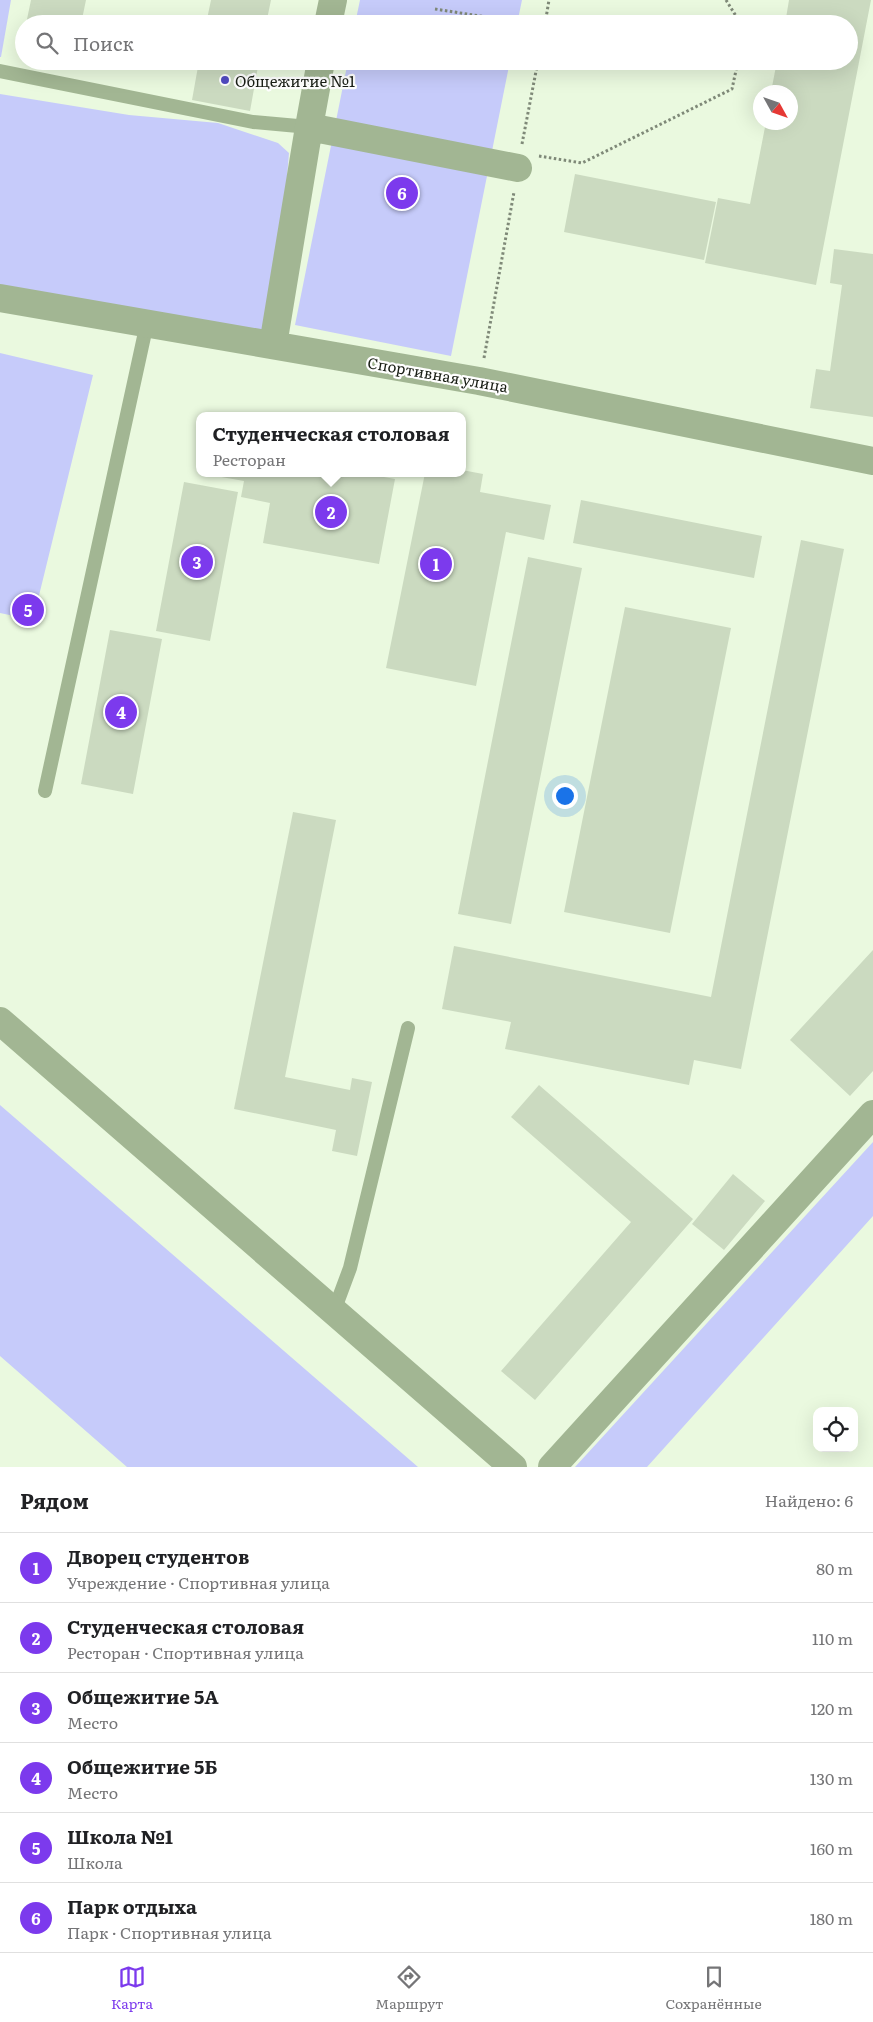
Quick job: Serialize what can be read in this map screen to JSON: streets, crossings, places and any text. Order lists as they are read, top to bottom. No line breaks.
{"streets":{"street":["Спортивная улица"]},"places":["Общежитие №1"],"north":"bottom right","page":{"search":"Поиск","pins":["6","2","3","1","5","4"],"popup":["Студенческая столовая","Ресторан"],"heading":["Рядом","Найдено: 6"],"list":[{"mark":"1","name":"Дворец студентов","note":"Учреждение · Спортивная улица","value":"80 m"},{"mark":"2","name":"Студенческая столовая","note":"Ресторан · Спортивная улица","value":"110 m"},{"mark":"3","name":"Общежитие 5А","note":"Место","value":"120 m"},{"mark":"4","name":"Общежитие 5Б","note":"Место","value":"130 m"},{"mark":"5","name":"Школа №1","note":"Школа","value":"160 m"},{"mark":"6","name":"Парк отдыха","note":"Парк · Спортивная улица","value":"180 m"}],"nav":["Карта","Маршрут","Сохранённые"]}}
